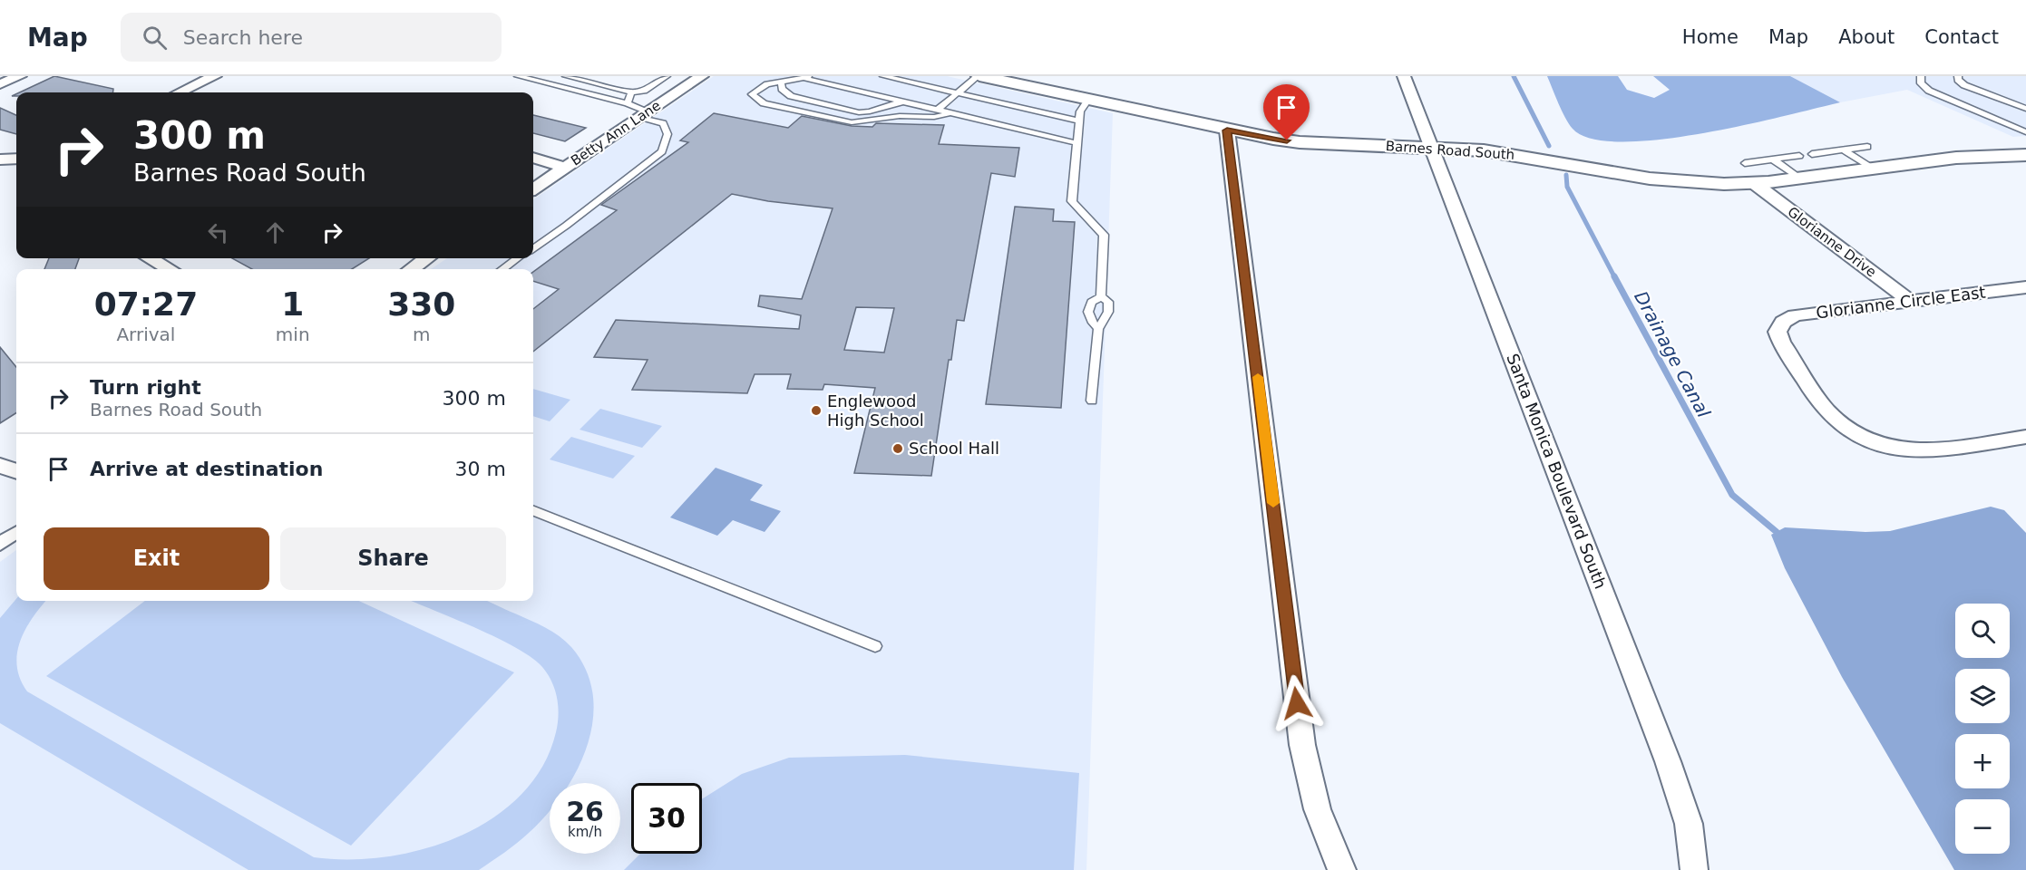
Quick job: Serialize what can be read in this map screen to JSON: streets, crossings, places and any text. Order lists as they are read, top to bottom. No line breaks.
{"streets":{"street":["Betty Ann Lane","Barnes Road South","Glorianne Drive","Glorianne Circle East","Santa Monica Boulevard South"]},"crossings":[["Barnes Road South","Glorianne Drive"],["Barnes Road South","Santa Monica Boulevard South"],["Glorianne Drive","Glorianne Circle East"]],"water":["Drainage Canal"],"places":["Englewood High School","School Hall"],"page":{"header":"Map","search":"Search here","nav":["Home","Map","About","Contact"],"turn":["300 m","Barnes Road South"],"eta":["07:27","Arrival","1","min","330","m"],"list":[{"name":"Turn right","note":"Barnes Road South","value":"300 m"},{"name":"Arrive at destination","value":"30 m"}],"buttons":["Exit","Share"],"map_buttons":["+","−"],"speed":"26 km/h","limit":"30"}}
